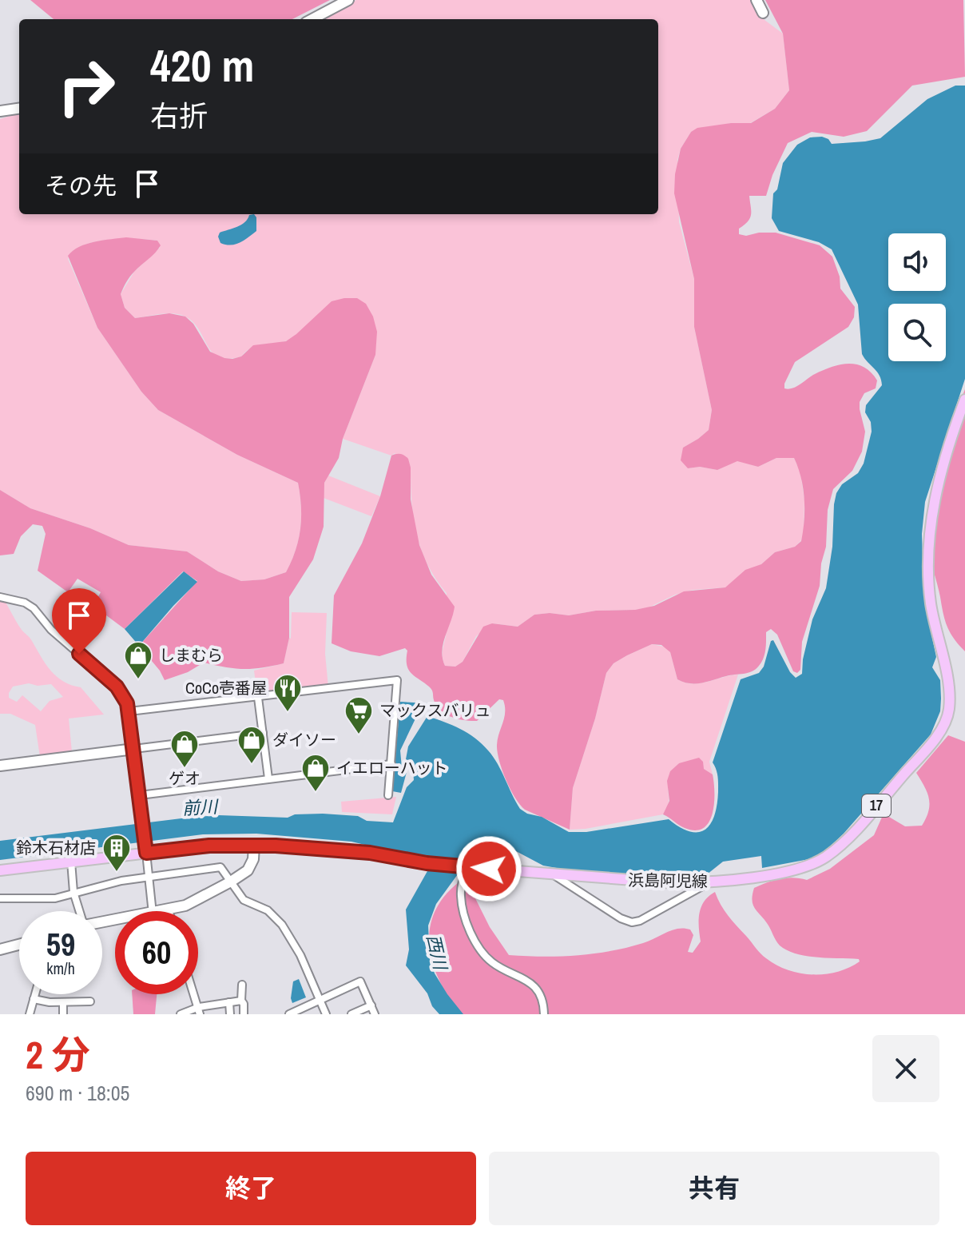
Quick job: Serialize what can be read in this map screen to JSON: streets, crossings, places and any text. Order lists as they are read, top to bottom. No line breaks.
{"streets":{"main road":["17","浜島阿児線"]},"water":["前川","西川"],"places":{"shop":["しまむら","ダイソー","ゲオ","イエローハット"],"restaurant":["CoCo壱番屋"],"supermarket":["マックスバリュ"],"building":["鈴木石材店"]},"page":{"turn":["420 m","右折"],"then":"その先","speed":"59 km/h","limit":"60","heading":["2 分","690 m · 18:05"],"buttons":["終了","共有"]}}
